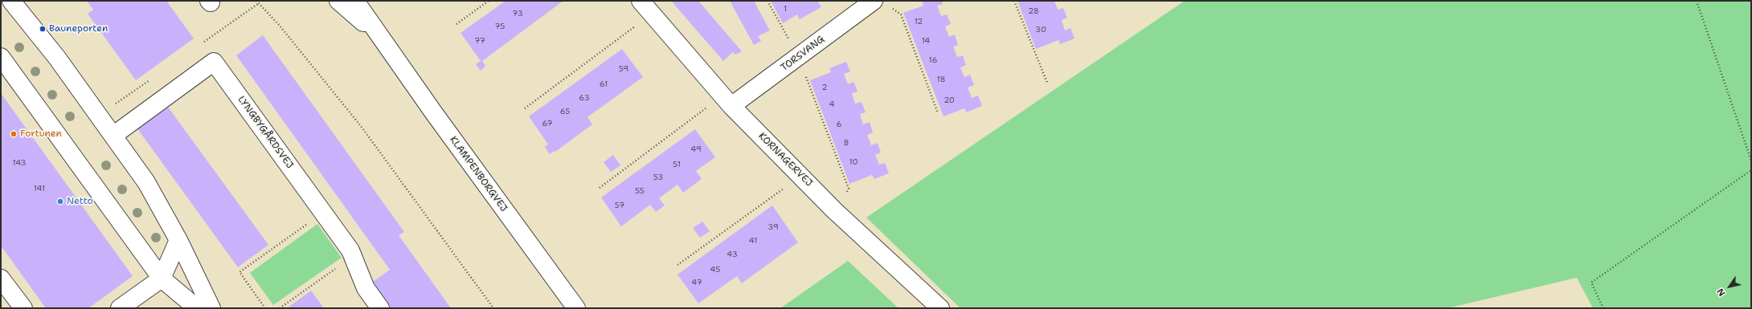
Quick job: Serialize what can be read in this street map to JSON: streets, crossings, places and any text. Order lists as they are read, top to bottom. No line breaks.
{"streets":{"street":["TORSVANG","LYNGBYGÅRDSVEJ","KORNAGERVEJ","KLAMPENBORGVEJ"]},"crossings":[["TORSVANG","KORNAGERVEJ"]],"places":["Bauneporten","Fortunen","Netto"],"house_numbers":["1","28","73","12","75","30","77","14","16","59","18","61","2","63","20","4","65","67","6","8","49","10","143","51","53","141","55","57","39","41","43","45","47"],"north":"bottom left"}
